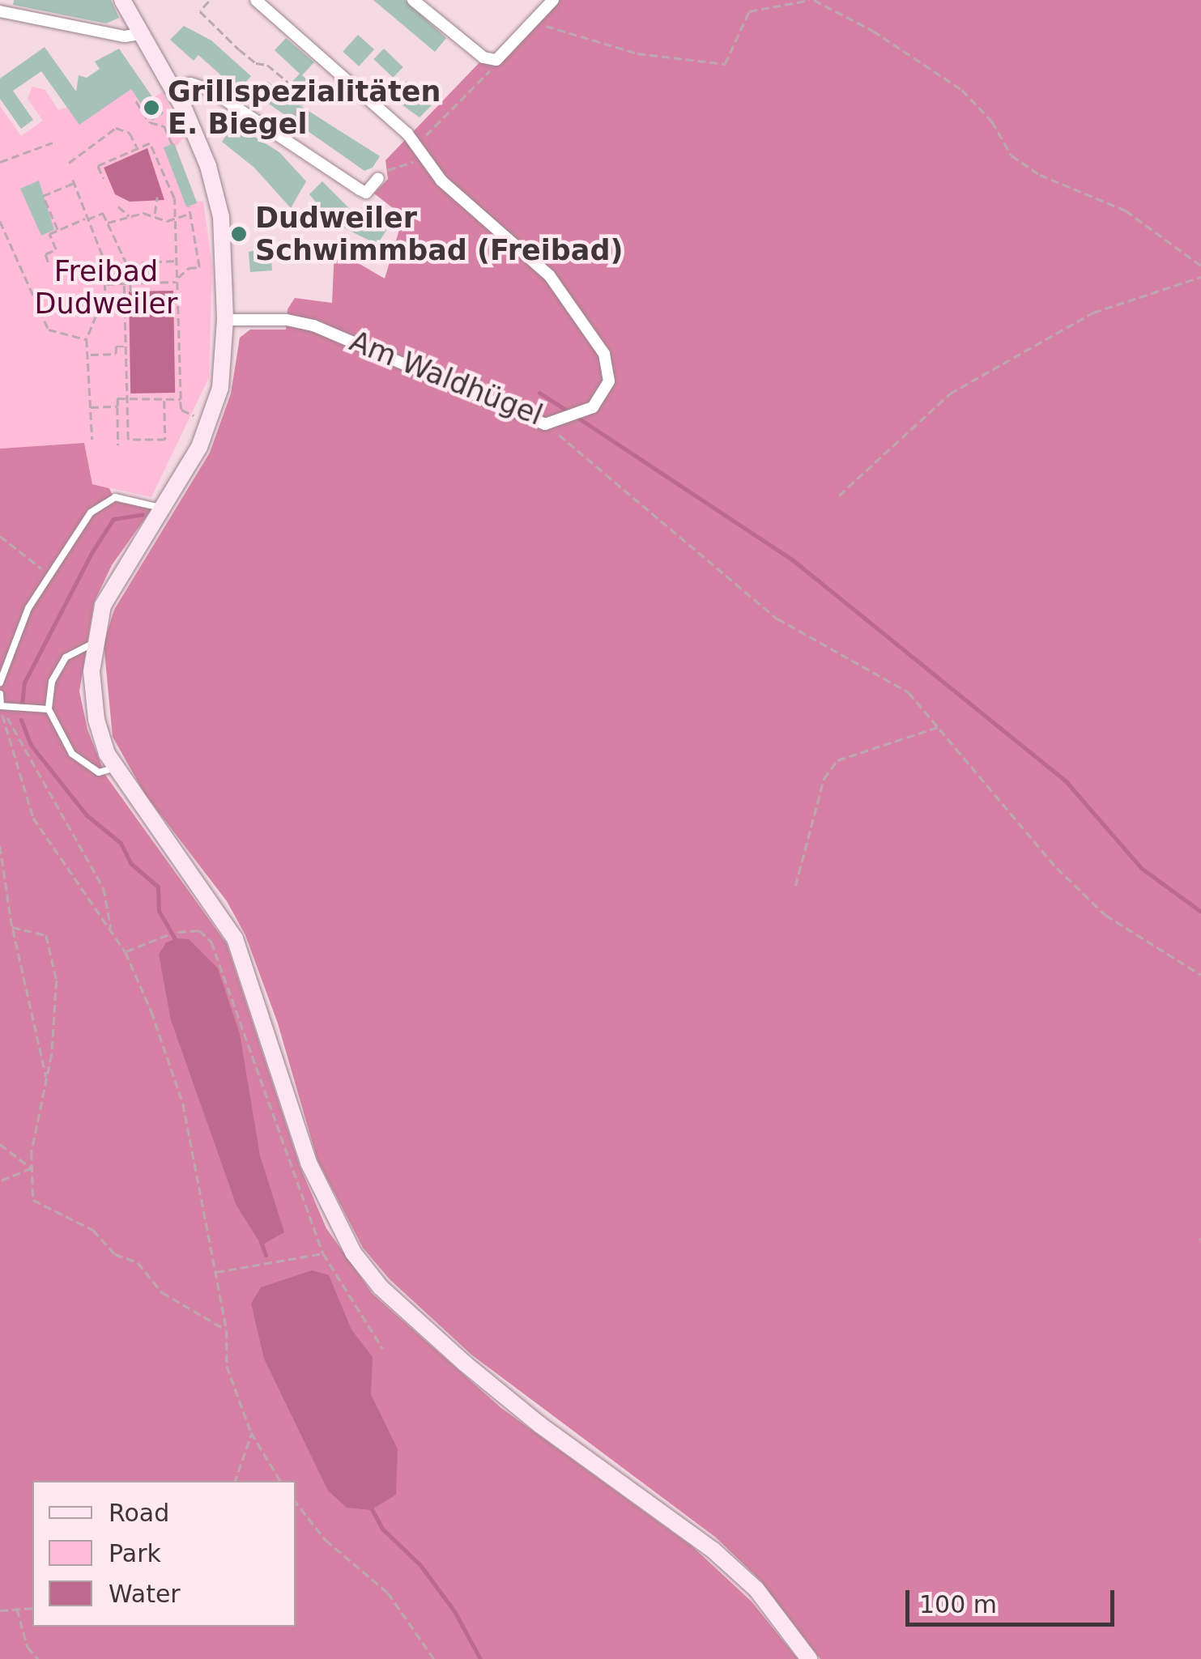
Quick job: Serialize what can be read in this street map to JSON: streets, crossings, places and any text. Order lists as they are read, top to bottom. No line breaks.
{"streets":{"street":["Am Waldhügel"]},"parks":["Freibad Dudweiler"],"places":["Grillspezialitäten E. Biegel","Dudweiler Schwimmbad (Freibad)"],"legend":["Road","Park","Water"],"scale_bar":"100 m"}
